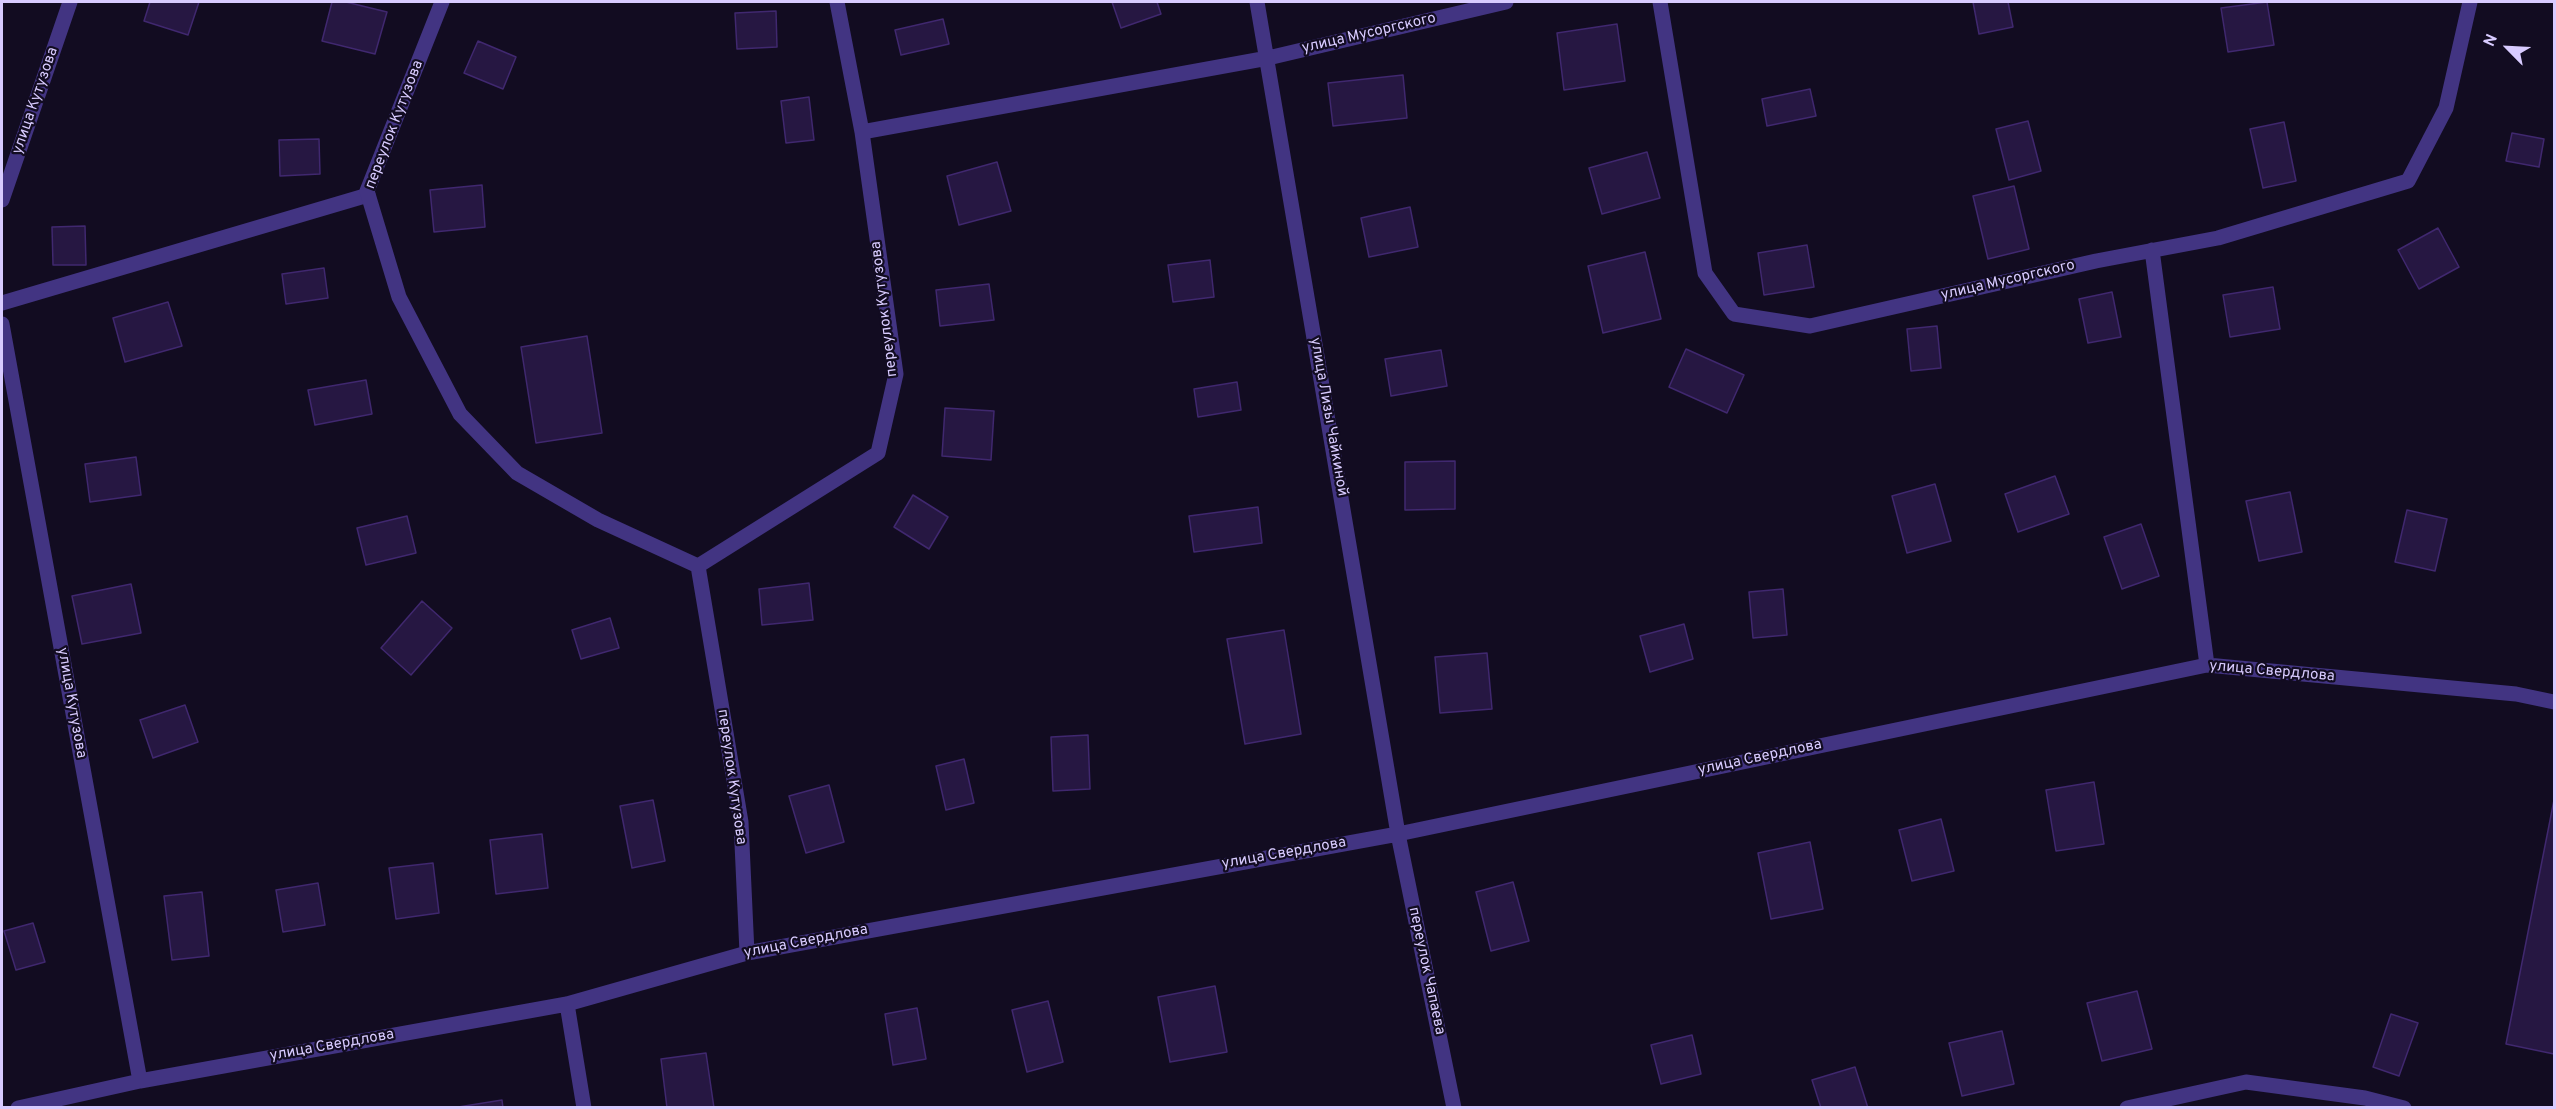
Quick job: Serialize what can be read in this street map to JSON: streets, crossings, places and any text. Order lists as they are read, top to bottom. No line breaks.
{"streets":{"street":["улица Мусоргского","улица Кутузова","переулок Кутузова","улица Лизы Чайкиной","улица Свердлова","переулок Чапаева"]},"crossings":[["улица Мусоргского","улица Лизы Чайкиной"],["улица Кутузова","улица Свердлова"],["переулок Кутузова","улица Свердлова"],["улица Лизы Чайкиной","улица Свердлова"],["улица Лизы Чайкиной","переулок Чапаева"],["улица Свердлова","переулок Чапаева"]],"north":"top left"}
